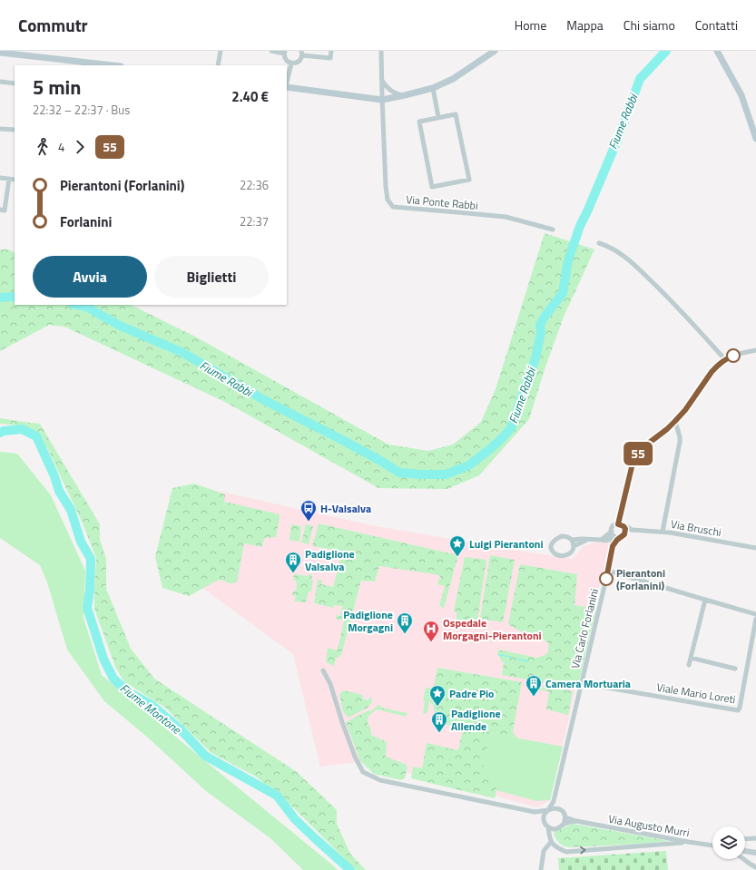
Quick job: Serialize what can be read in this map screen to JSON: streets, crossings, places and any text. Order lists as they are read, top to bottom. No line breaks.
{"streets":{"street":["Via Ponte Rabbi","Via Bruschi","Via Carlo Forlanini","Viale Mario Loreti","Via Augusto Murri"]},"crossings":[["Via Bruschi","Via Carlo Forlanini"],["Via Carlo Forlanini","Viale Mario Loreti"]],"water":["Fiume Rabbi","Fiume Montone"],"places":{"bus stop":["H-Valsalva"],"place":["Luigi Pierantoni","Padre Pio"],"building":["Padiglione Valsalva","Padiglione Morgagni","Camera Mortuaria","Padiglione Allende"],"other":["Pierantoni (Forlanini)"],"hospital":["Ospedale Morgagni-Pierantoni"]},"lines":["bus line 55"],"page":{"header":"Commutr","nav":["Home","Mappa","Chi siamo","Contatti"],"on_map":"55","heading":["5 min","22:32 – 22:37 · Bus","2.40 €"],"legs":["4","55"],"list":[{"name":"Pierantoni (Forlanini)","value":"22:36"},{"name":"Forlanini","value":"22:37"}],"buttons":["Avvia","Biglietti"]}}
